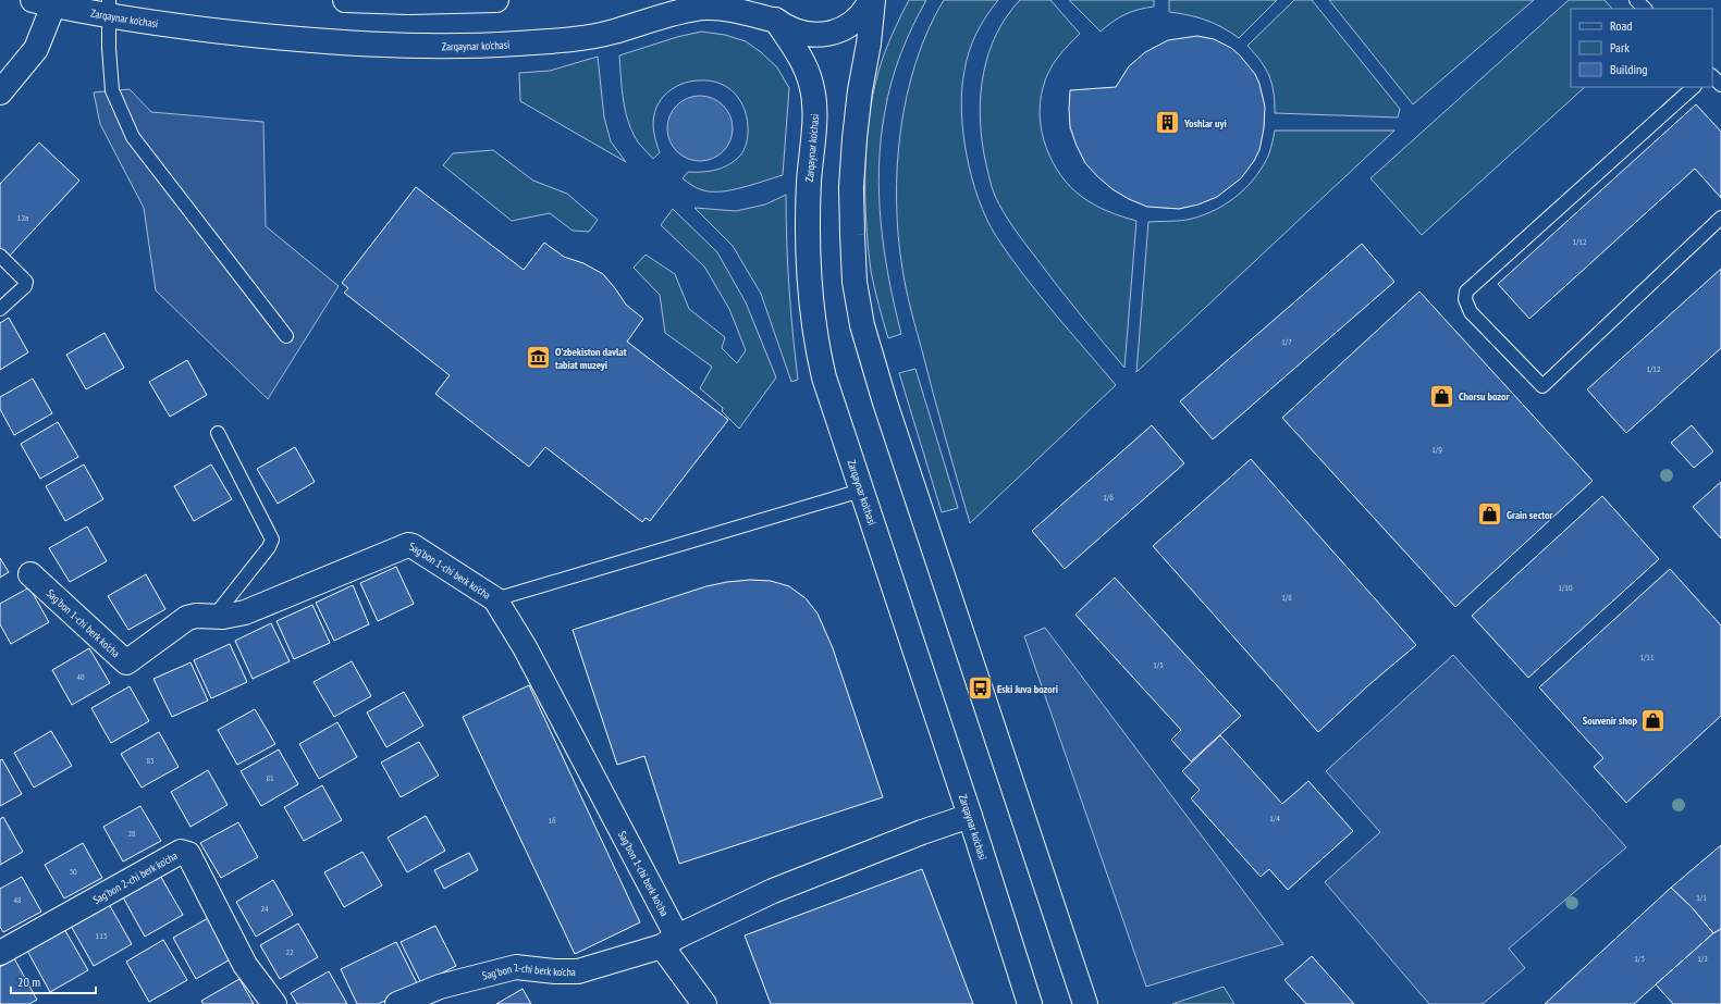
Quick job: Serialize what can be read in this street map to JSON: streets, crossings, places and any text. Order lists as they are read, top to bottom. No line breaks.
{"streets":{"main road":["Zarqaynar ko'chasi","Sag'bon 1-chi berk ko'cha","Sag'bon 2-chi berk ko'cha"]},"crossings":[["Zarqaynar ko'chasi","Sag'bon 2-chi berk ko'cha"],["Sag'bon 1-chi berk ko'cha","Sag'bon 2-chi berk ko'cha"]],"places":{"building":["Yoshlar uyi"],"museum":["O'zbekiston davlat tabiat muzeyi"],"shop":["Chorsu bozor","Grain sector","Souvenir shop"],"bus stop":["Eski Juva bozori"]},"house_numbers":["12a","1/12","1/7","1/12","1/9","1/6","1/10","1/8","1/11","1/5","40","85","81","1/4","16","28","30","1/1","48","24","113","22","1/3","1/2"],"legend":["Road","Park","Building"],"scale_bar":"20 m"}
